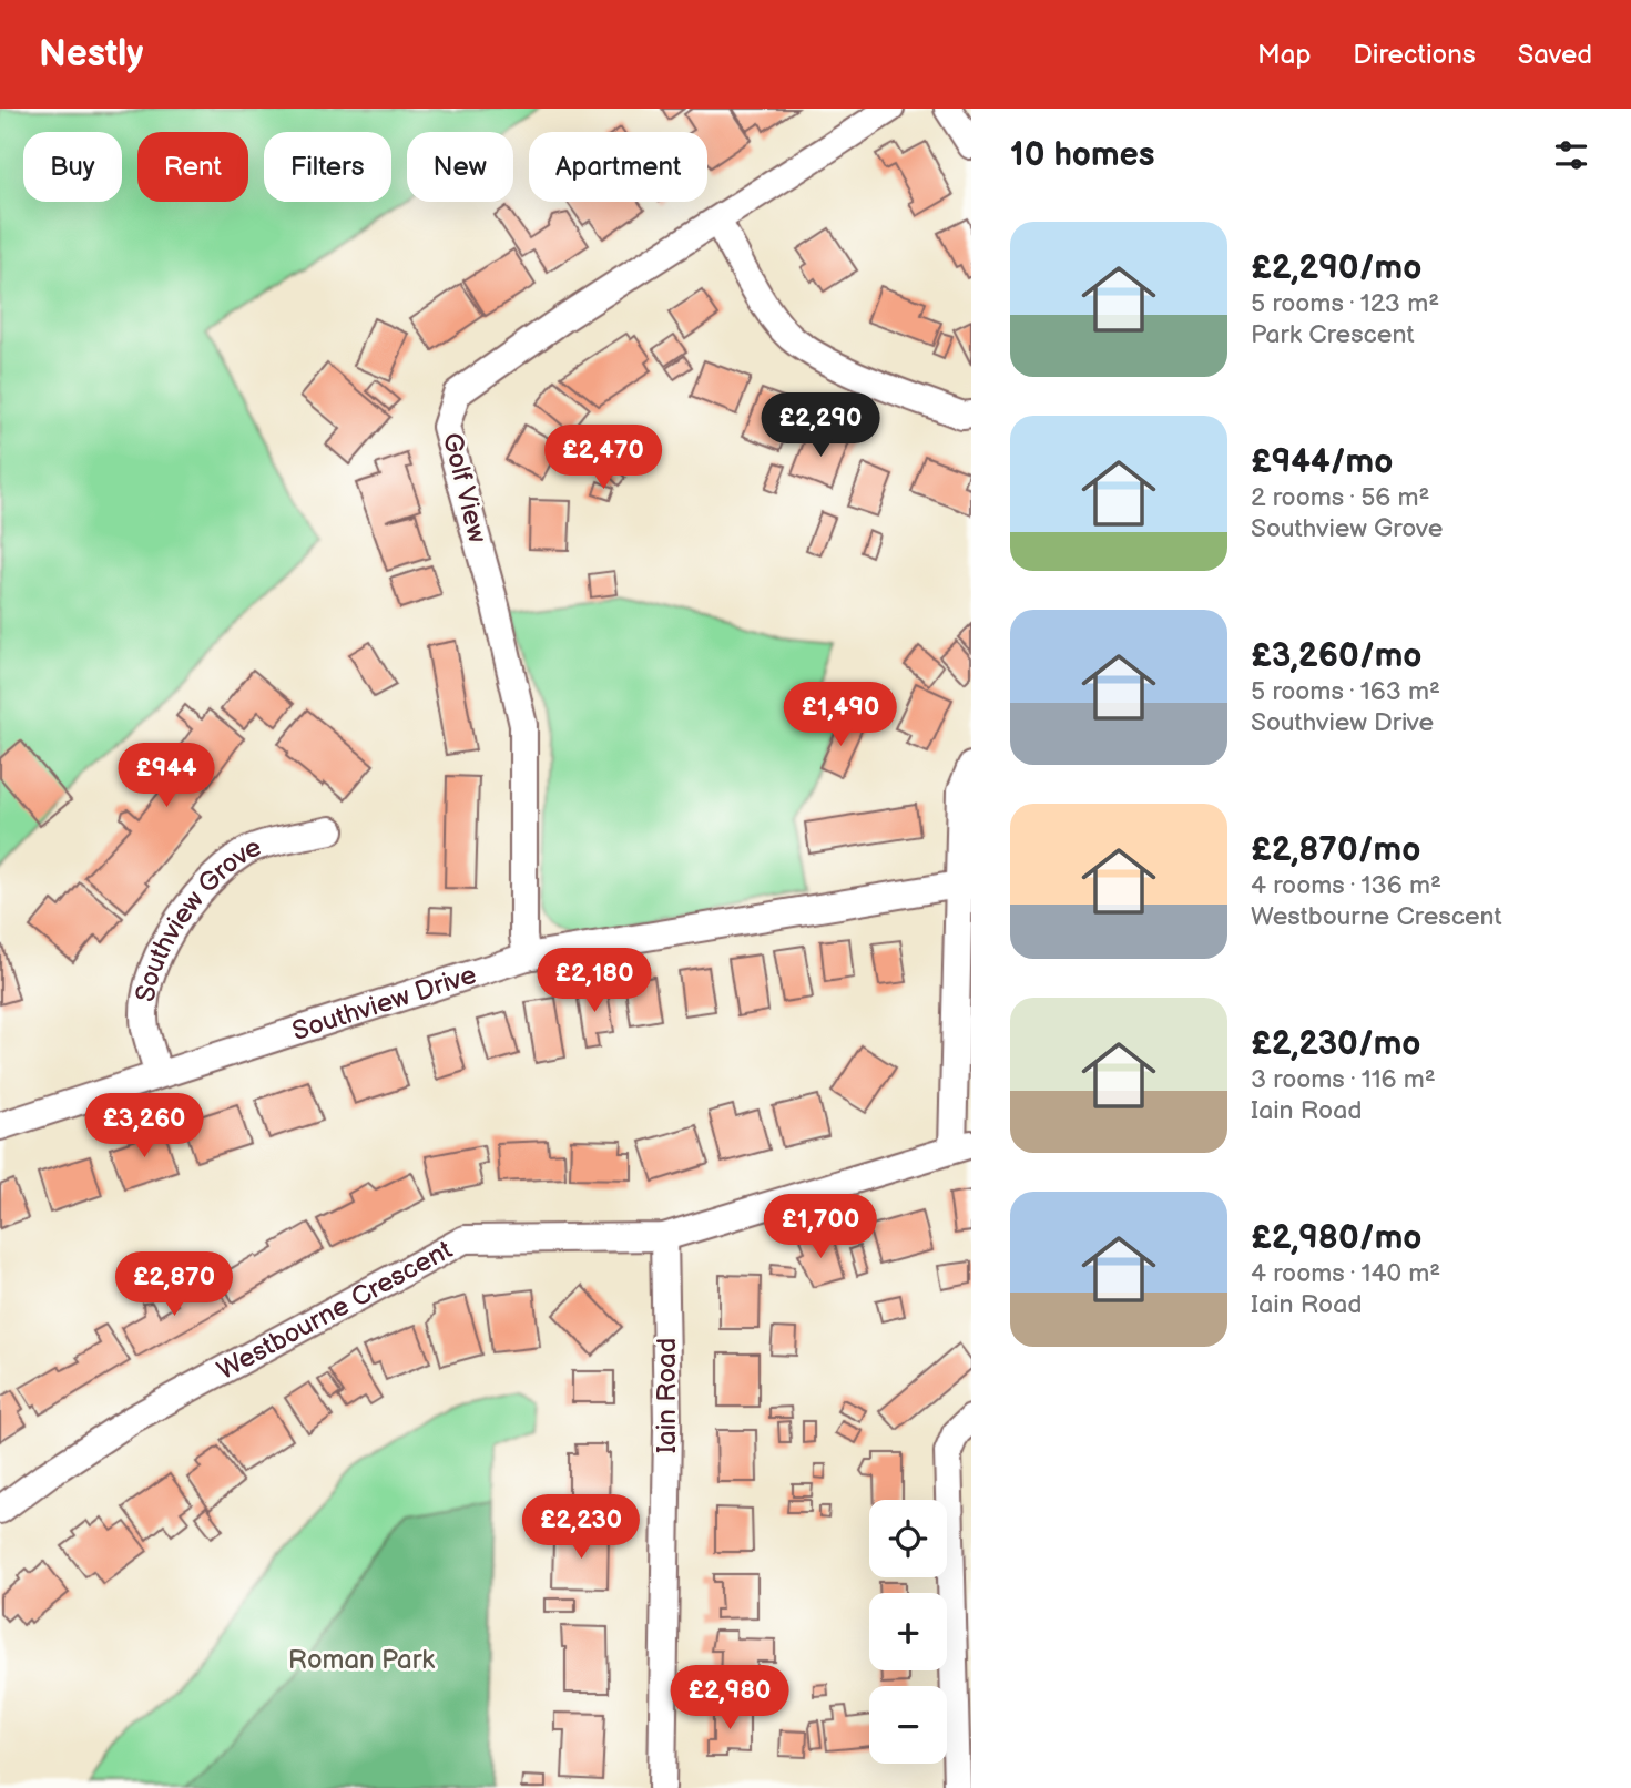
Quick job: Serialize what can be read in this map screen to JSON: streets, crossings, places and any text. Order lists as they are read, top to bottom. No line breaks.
{"streets":{"street":["Golf View","Southview Grove","Southview Drive","Westbourne Crescent","Iain Road"]},"crossings":[["Golf View","Southview Drive"],["Southview Grove","Southview Drive"],["Westbourne Crescent","Iain Road"]],"parks":["Roman Park"],"page":{"header":"Nestly","nav":["Map","Directions","Saved"],"heading":"10 homes","chip":["Buy","Rent","Filters","New","Apartment"],"list":[{"name":"£2,290/mo","note":"5 rooms · 123 m² · Park Crescent"},{"name":"£944/mo","note":"2 rooms · 56 m² · Southview Grove"},{"name":"£3,260/mo","note":"5 rooms · 163 m² · Southview Drive"},{"name":"£2,870/mo","note":"4 rooms · 136 m² · Westbourne Crescent"},{"name":"£2,230/mo","note":"3 rooms · 116 m² · Iain Road"},{"name":"£2,980/mo","note":"4 rooms · 140 m² · Iain Road"}],"price":["£2,290","£2,470","£1,490","£944","£2,180","£3,260","£1,700","£2,870","£2,230","£2,980"],"map_buttons":["+","−"]}}
